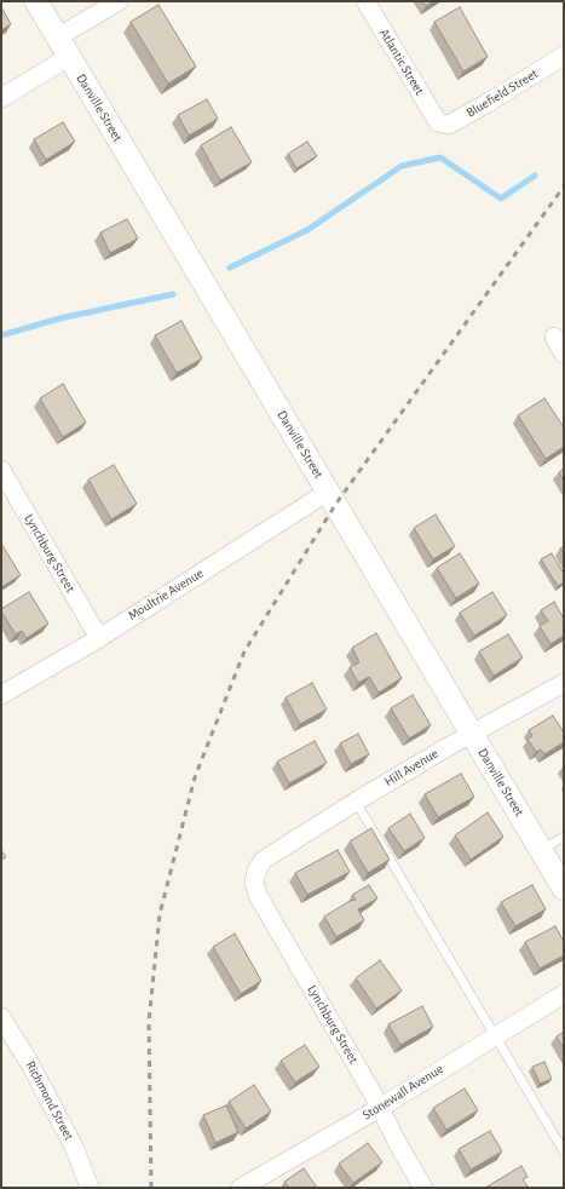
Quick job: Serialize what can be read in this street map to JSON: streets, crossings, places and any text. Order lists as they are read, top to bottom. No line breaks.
{"streets":{"street":["Atlantic Street","Bluefield Street","Danville Street","Lynchburg Street","Moultrie Avenue","Hill Avenue","Stonewall Avenue","Richmond Street"]},"crossings":[["Atlantic Street","Bluefield Street"],["Danville Street","Moultrie Avenue"],["Danville Street","Hill Avenue"],["Lynchburg Street","Moultrie Avenue"],["Lynchburg Street","Hill Avenue"],["Lynchburg Street","Stonewall Avenue"]]}
